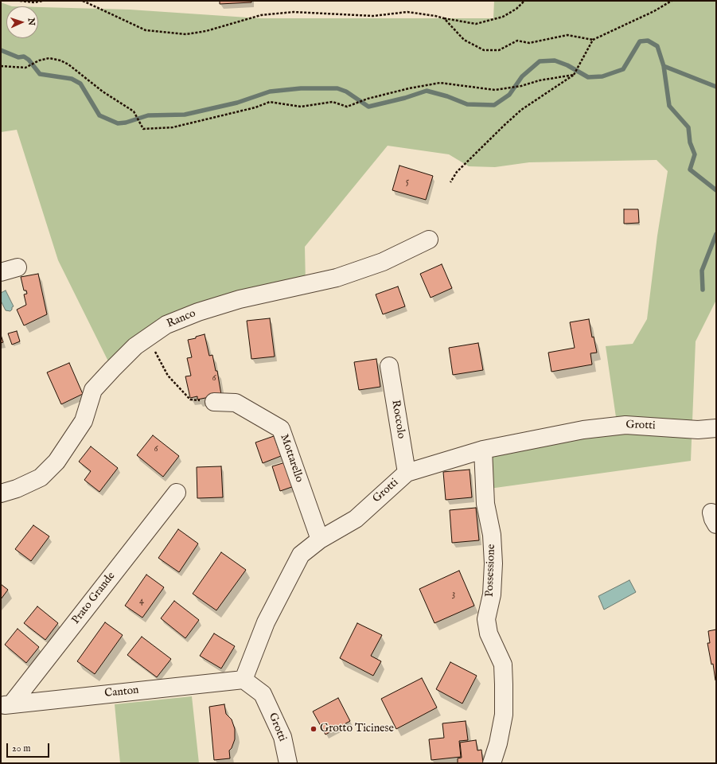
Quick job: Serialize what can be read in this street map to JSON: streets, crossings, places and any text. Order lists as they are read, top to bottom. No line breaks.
{"streets":{"street":["Ranco","Roccolo","Grotti","Mottarello","Possessione","Prato Grande","Canton"]},"crossings":[["Roccolo","Grotti"],["Grotti","Mottarello"],["Grotti","Possessione"],["Grotti","Canton"],["Prato Grande","Canton"]],"places":["Grotto Ticinese"],"house_numbers":["5","6","6","3","4"],"scale_bar":"20 m","north":"right"}
